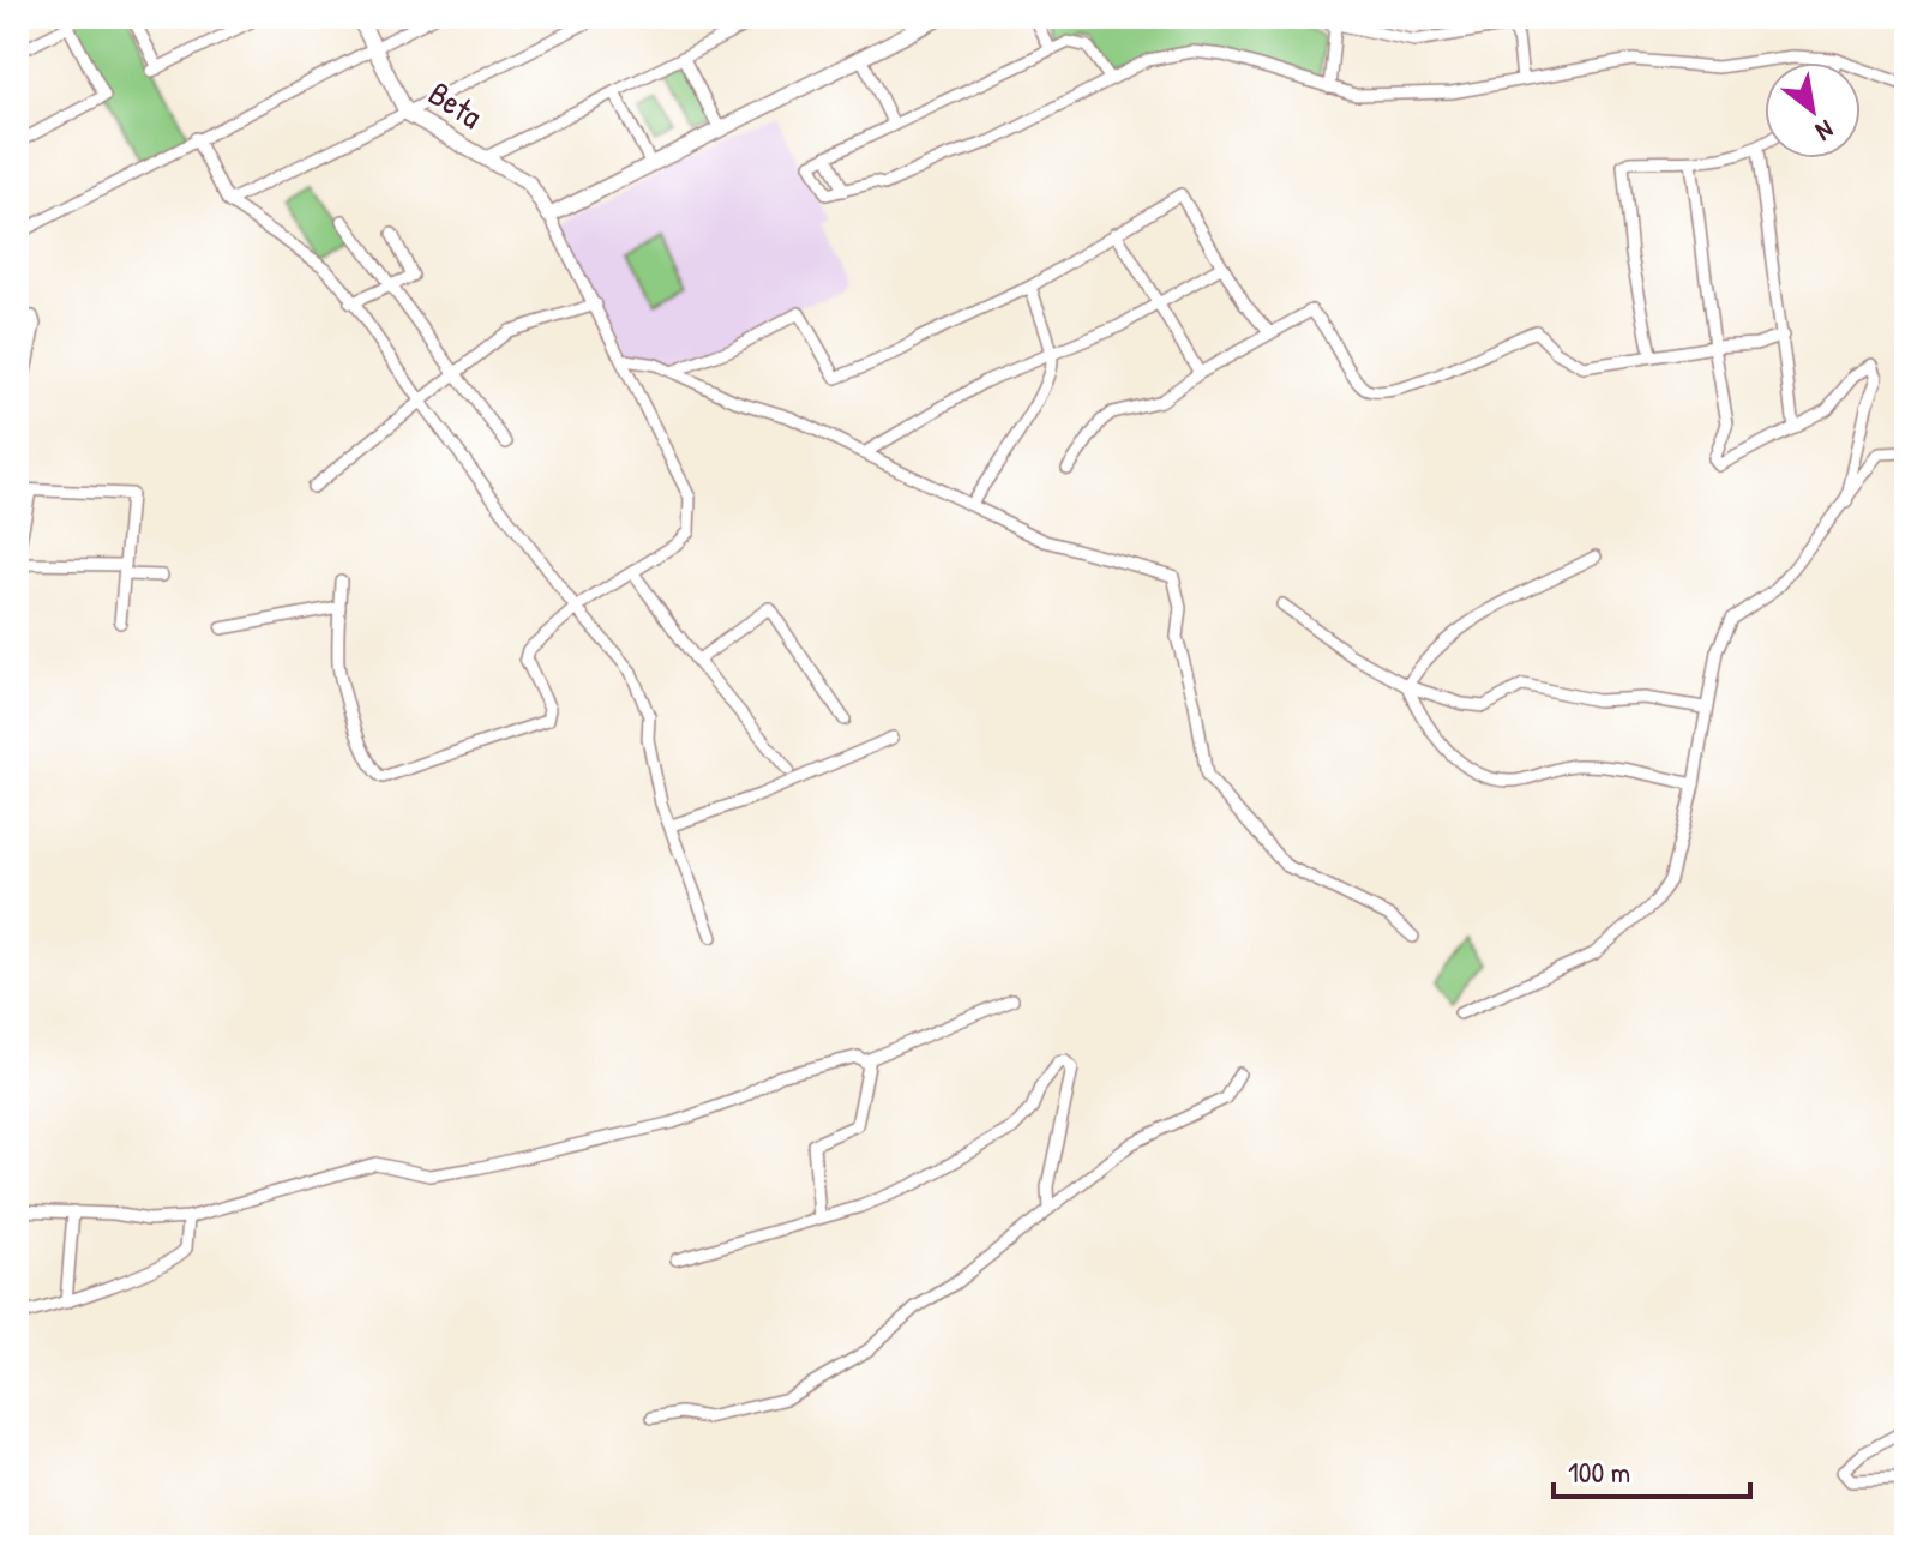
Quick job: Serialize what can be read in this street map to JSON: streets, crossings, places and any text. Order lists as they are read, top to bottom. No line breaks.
{"streets":{"street":["Beta"]},"scale_bar":"100 m","north":"bottom right"}
